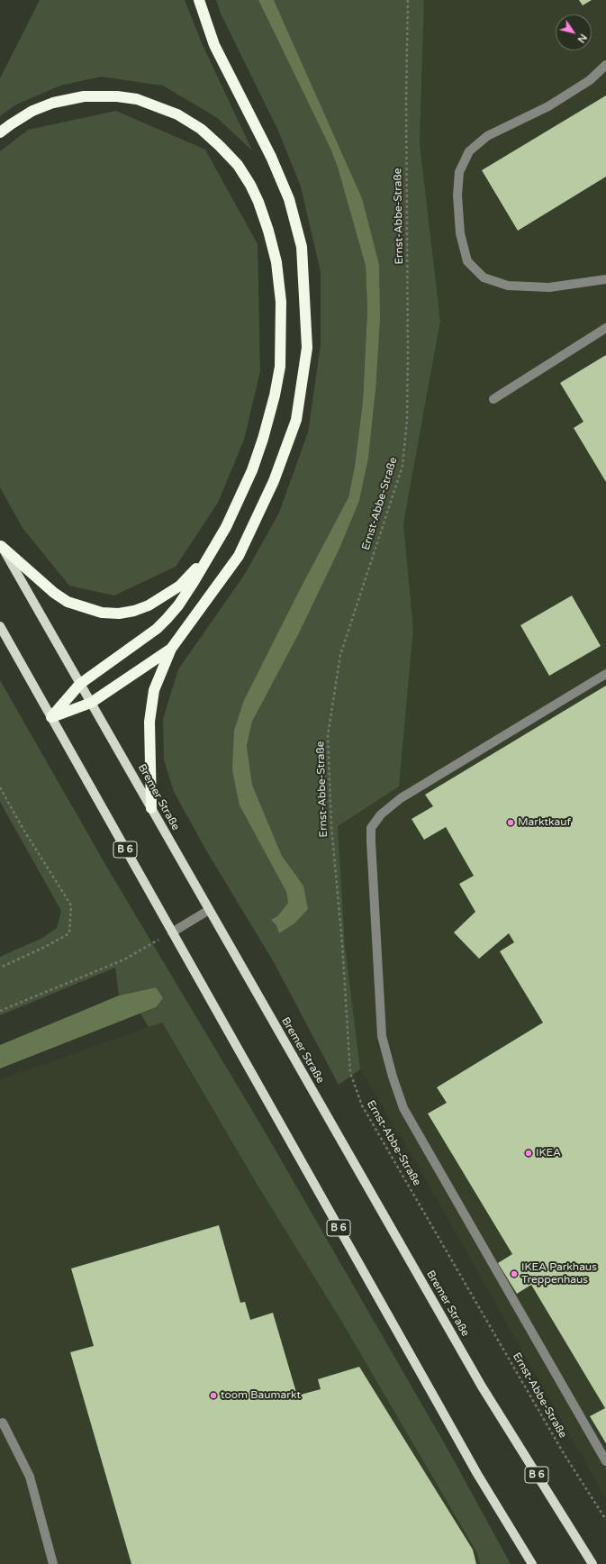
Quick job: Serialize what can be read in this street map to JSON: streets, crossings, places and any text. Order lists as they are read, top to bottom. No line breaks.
{"streets":{"main road":["Bremer Straße","B 6"],"path":["Ernst-Abbe-Straße"]},"places":["Marktkauf","IKEA","IKEA Parkhaus Treppenhaus","toom Baumarkt"],"north":"bottom right"}
